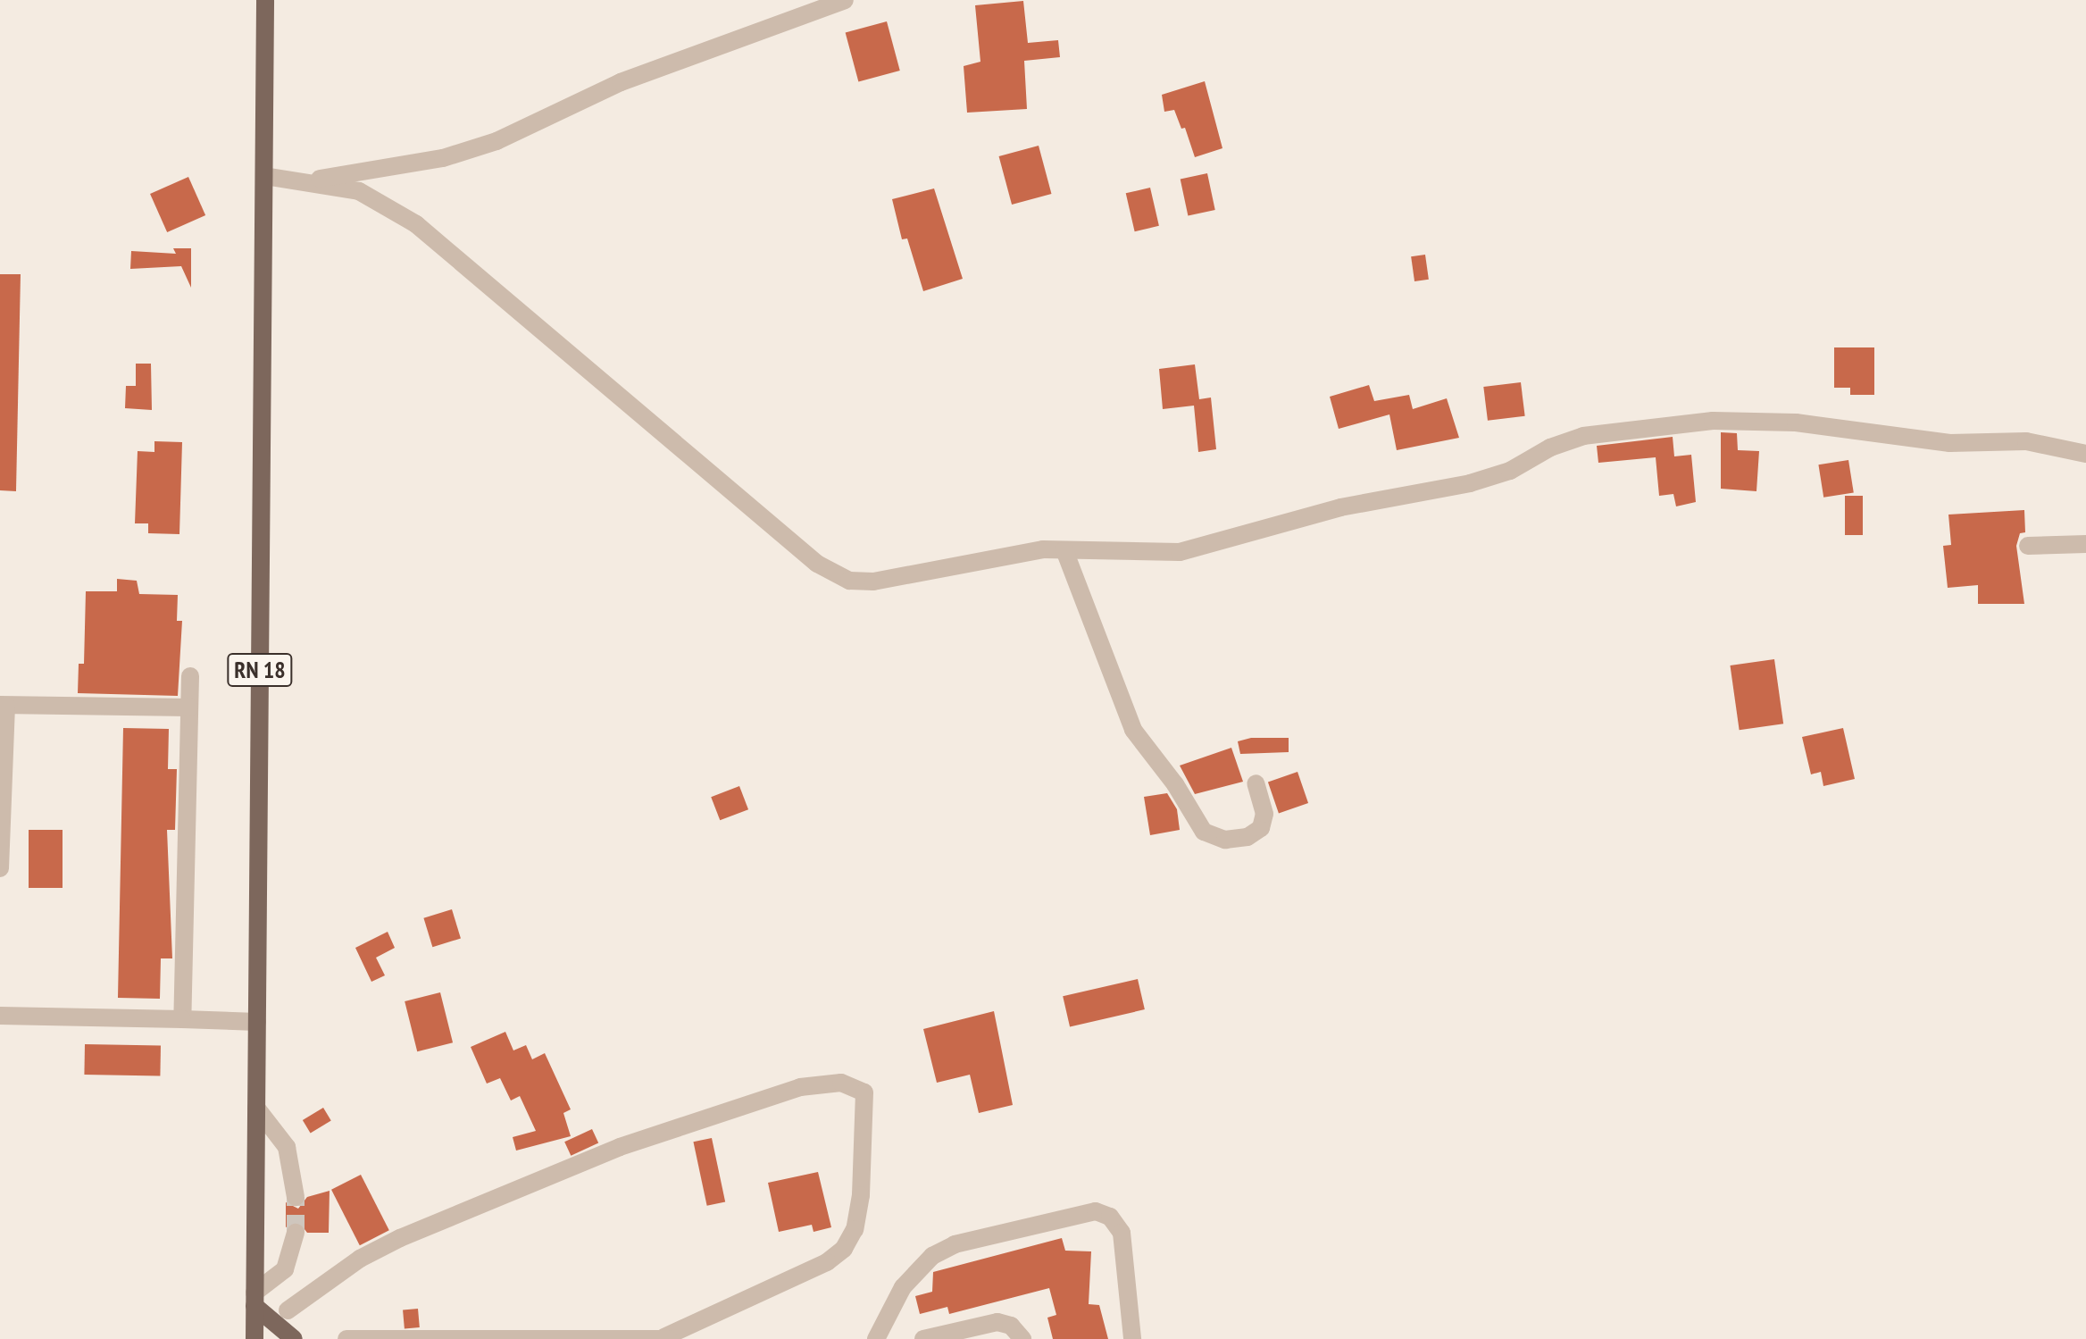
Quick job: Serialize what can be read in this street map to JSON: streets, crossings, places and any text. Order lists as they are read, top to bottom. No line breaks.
{"streets":{"main road":["RN 18"]}}
